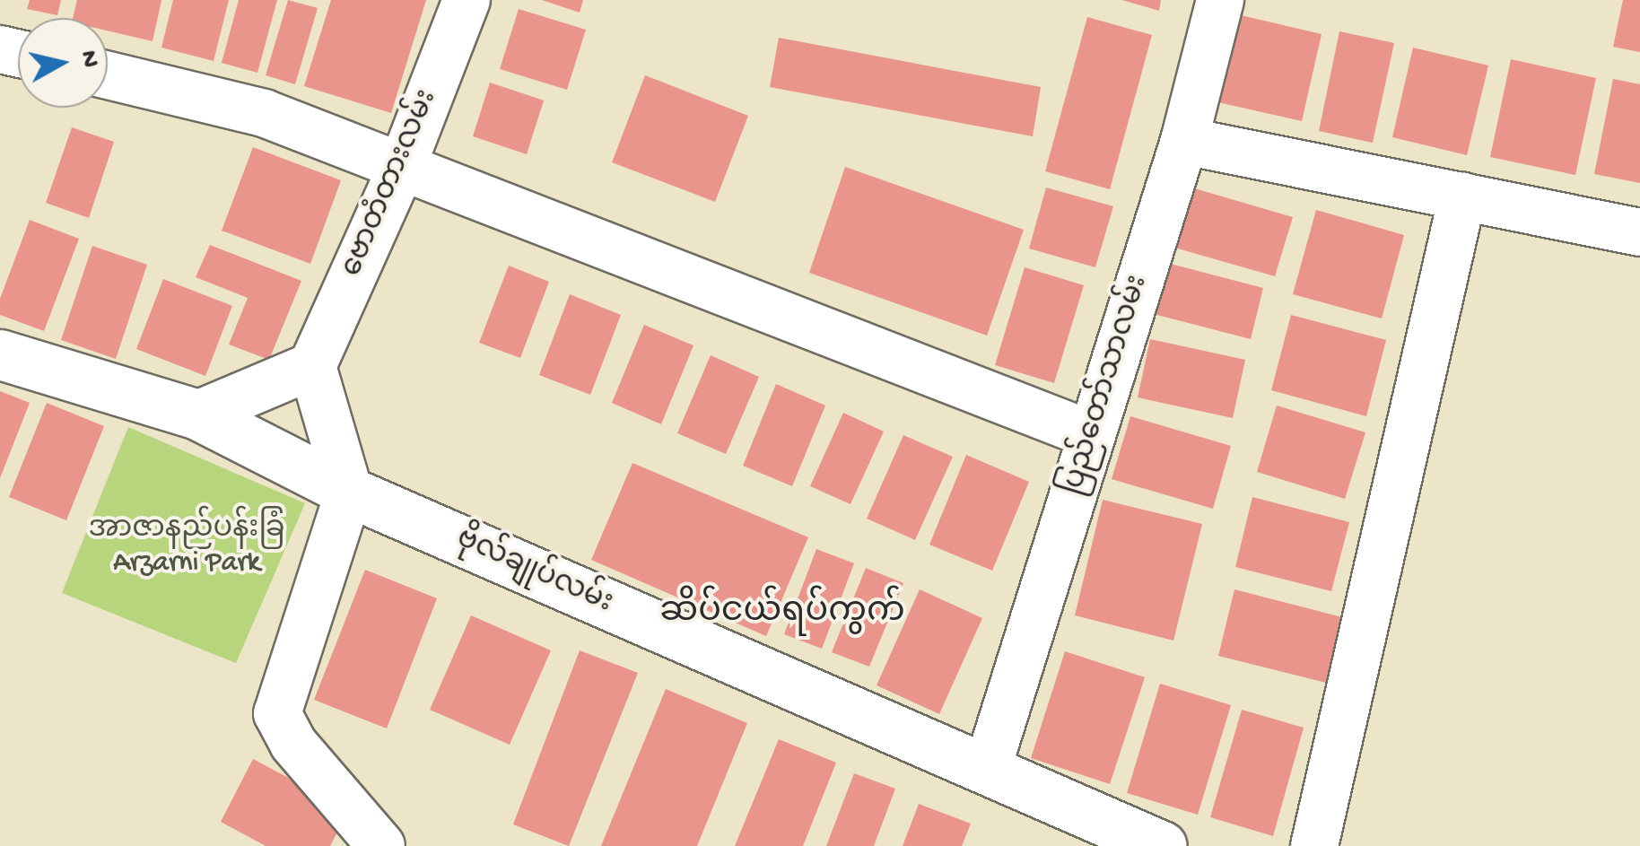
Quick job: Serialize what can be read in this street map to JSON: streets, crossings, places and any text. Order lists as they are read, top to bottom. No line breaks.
{"streets":{"main road":["ဗိုလ်ချုပ်လမ်း"],"street":["ဗောတံတားလမ်း","ပြည်တော်သာလမ်း"]},"crossings":[["ပြည်တော်သာလမ်း","ဗိုလ်ချုပ်လမ်း"]],"districts":["ဆိပ်ငယ်ရပ်ကွက်"],"parks":["အာဇာနည်ပန်းခြံ Arzarni Park"],"north":"right"}
